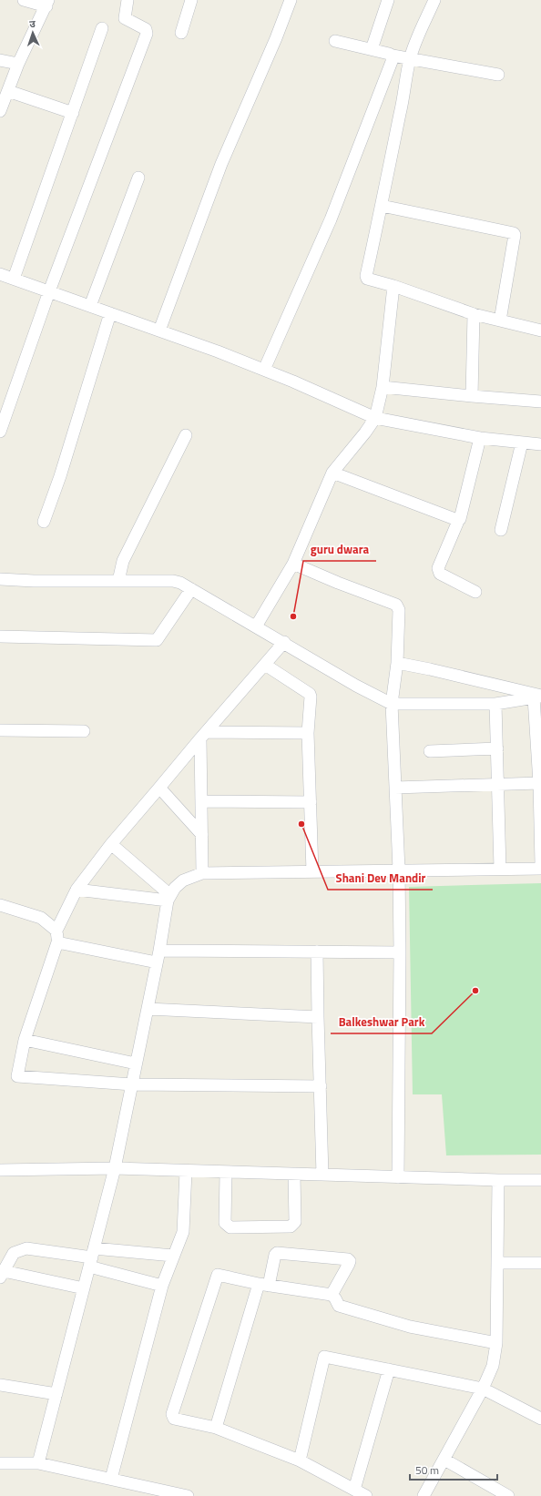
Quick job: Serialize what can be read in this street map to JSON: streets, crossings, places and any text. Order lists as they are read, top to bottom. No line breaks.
{"places":["guru dwara","Shani Dev Mandir","Balkeshwar Park"],"scale_bar":"50 m","north":"top"}
